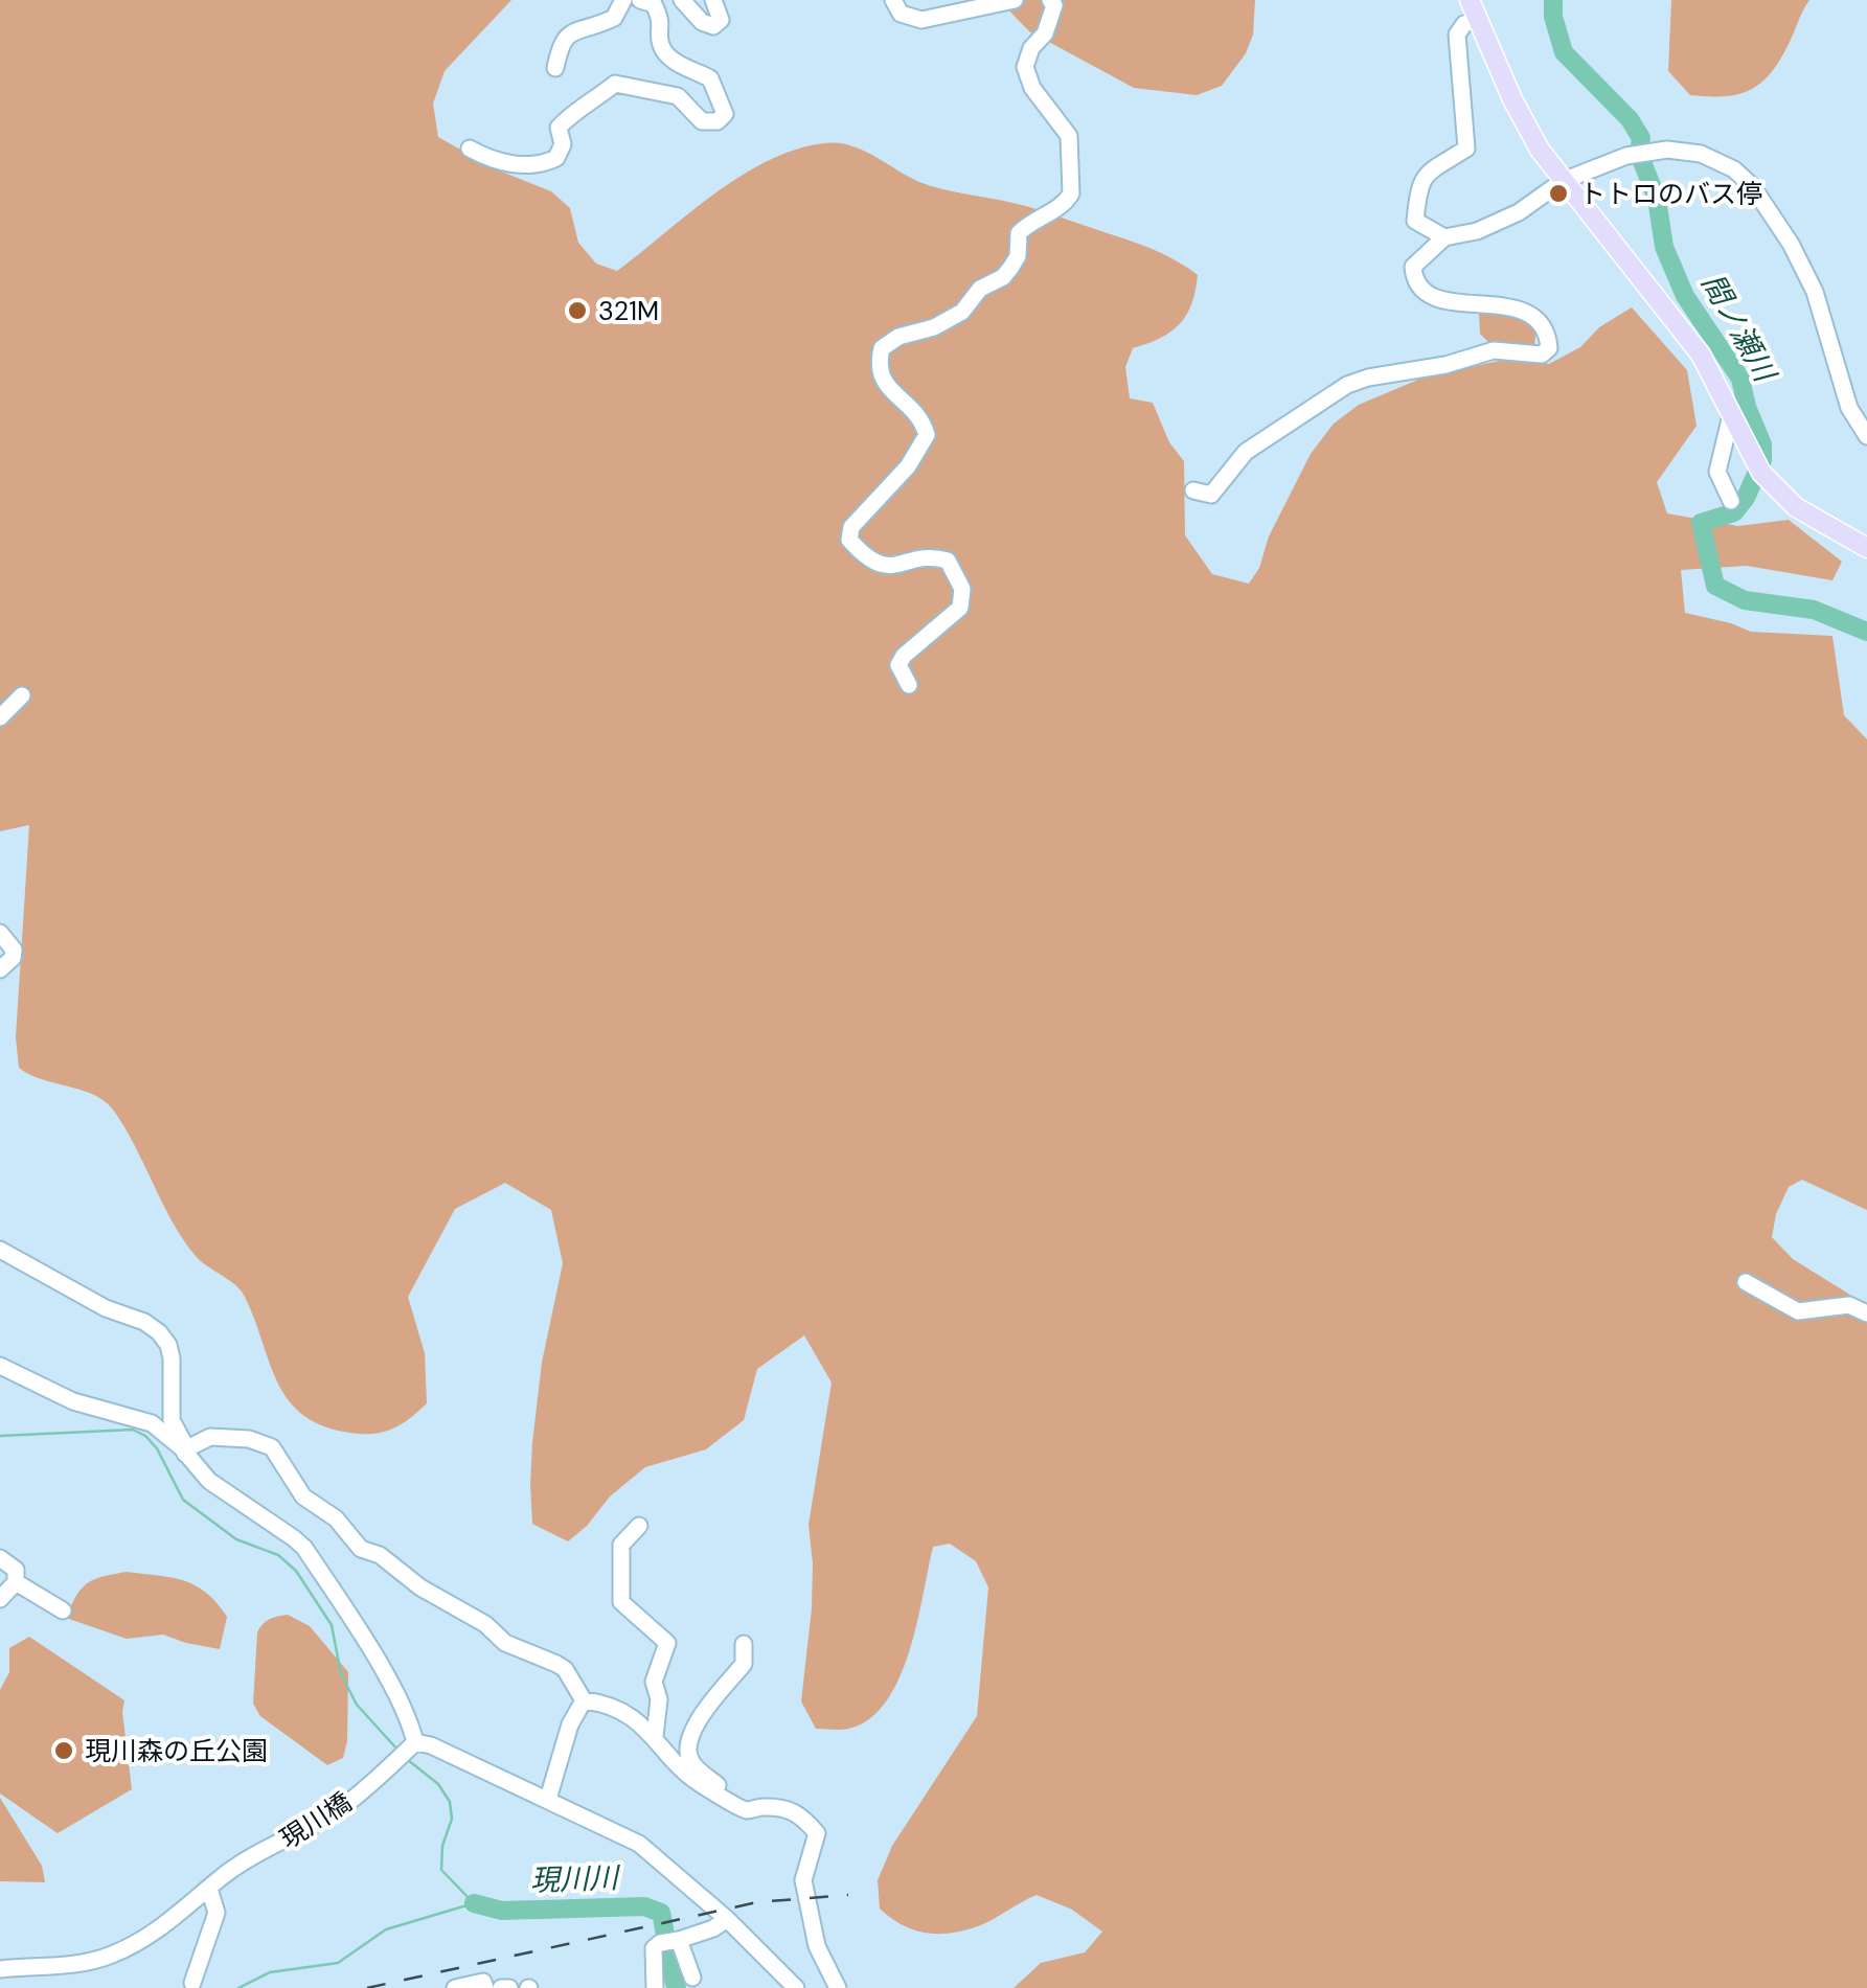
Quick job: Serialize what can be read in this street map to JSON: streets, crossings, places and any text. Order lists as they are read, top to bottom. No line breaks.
{"streets":{"street":["現川橋"]},"water":["間ノ瀬川","現川川"],"places":["トトロのバス停","321M","現川森の丘公園"]}
